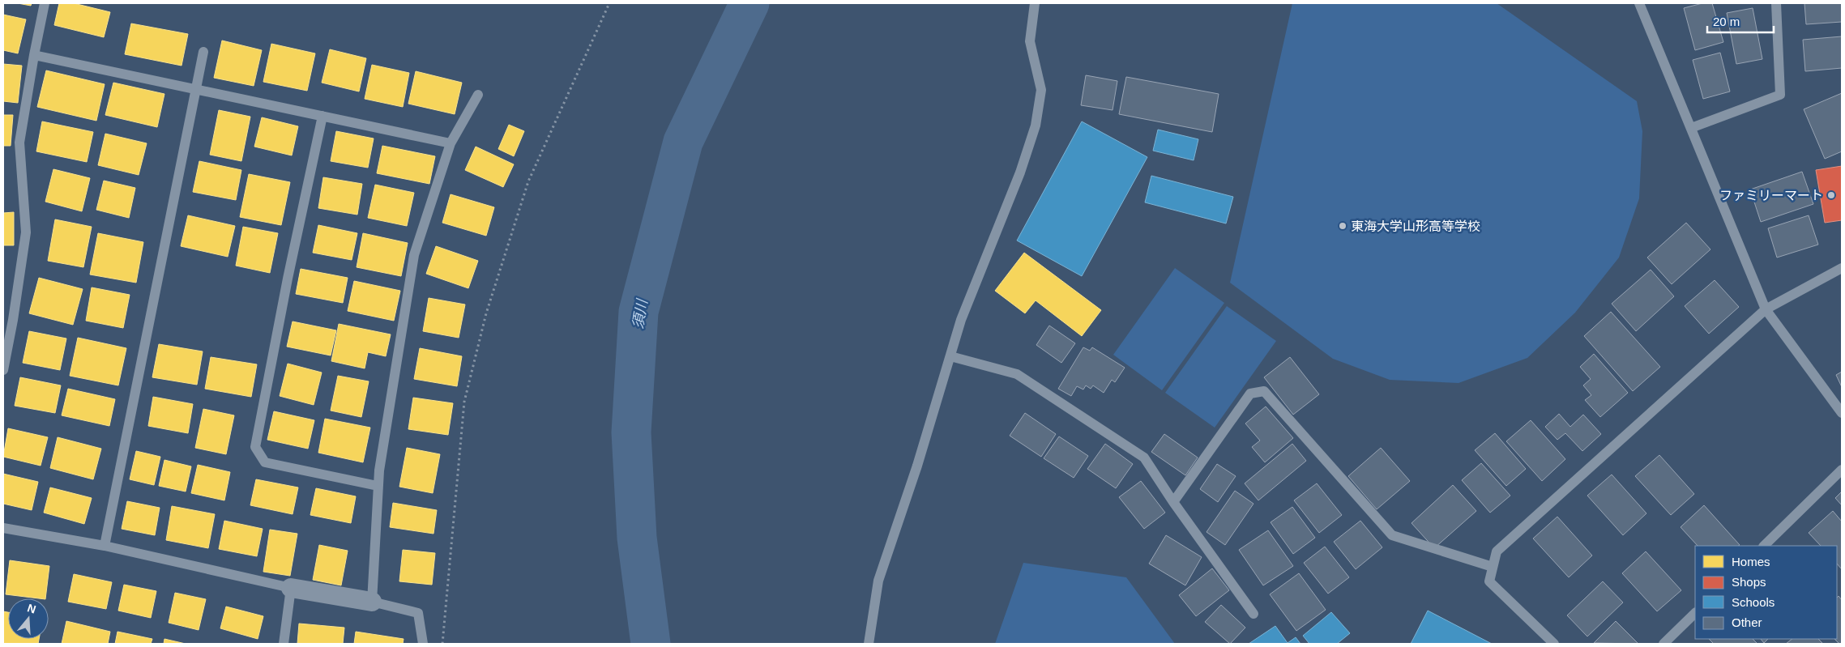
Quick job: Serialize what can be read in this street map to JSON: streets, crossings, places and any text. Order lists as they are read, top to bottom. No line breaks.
{"water":["須川"],"places":["ファミリーマート","東海大学山形高等学校"],"legend":["Homes","Shops","Schools","Other"],"scale_bar":"20 m","north":"top"}
